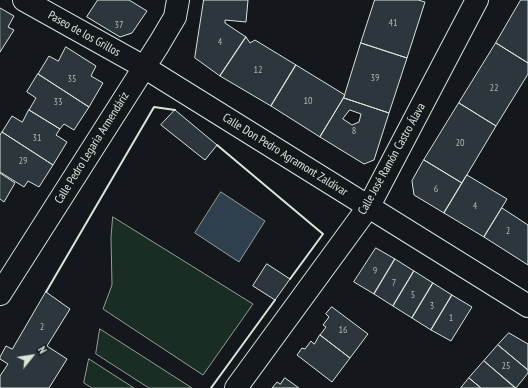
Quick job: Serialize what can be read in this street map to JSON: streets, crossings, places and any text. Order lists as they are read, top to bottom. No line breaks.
{"streets":{"street":["Paseo de los Grillos","Calle Pedro Legaria Armendáriz","Calle Don Pedro Agramont Zaldívar","Calle José Ramón Castro Álava"]},"crossings":[["Paseo de los Grillos","Calle Pedro Legaria Armendáriz"],["Paseo de los Grillos","Calle Don Pedro Agramont Zaldívar"],["Calle Pedro Legaria Armendáriz","Calle Don Pedro Agramont Zaldívar"],["Calle Don Pedro Agramont Zaldívar","Calle José Ramón Castro Álava"]],"house_numbers":["41","37","4","12","39","35","22","10","33","8","31","20","29","6","4","2","9","7","5","3","1","2","16","25"],"north":"top right"}
